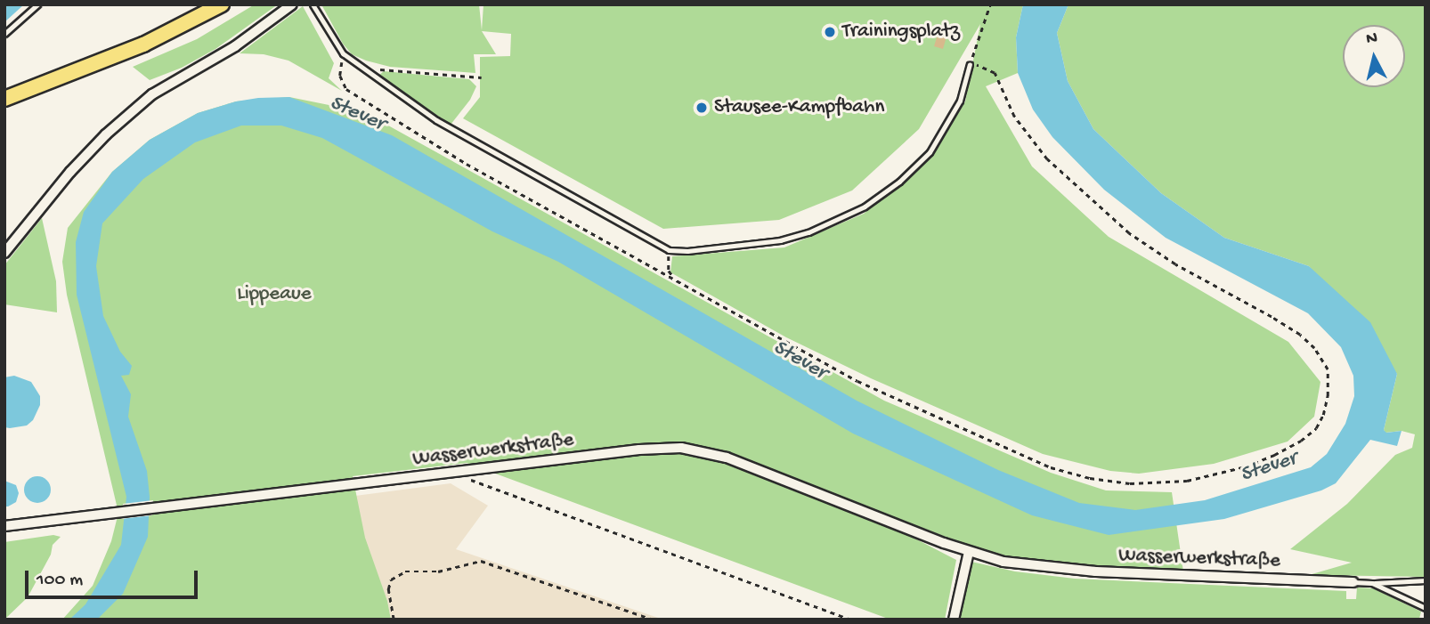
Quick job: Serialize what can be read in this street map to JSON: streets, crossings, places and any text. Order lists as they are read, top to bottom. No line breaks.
{"streets":{"street":["Wasserwerkstraße"]},"water":["Stever"],"parks":["Lippeaue"],"places":["Trainingsplatz","Stausee-Kampfbahn"],"scale_bar":"100 m","north":"top"}
